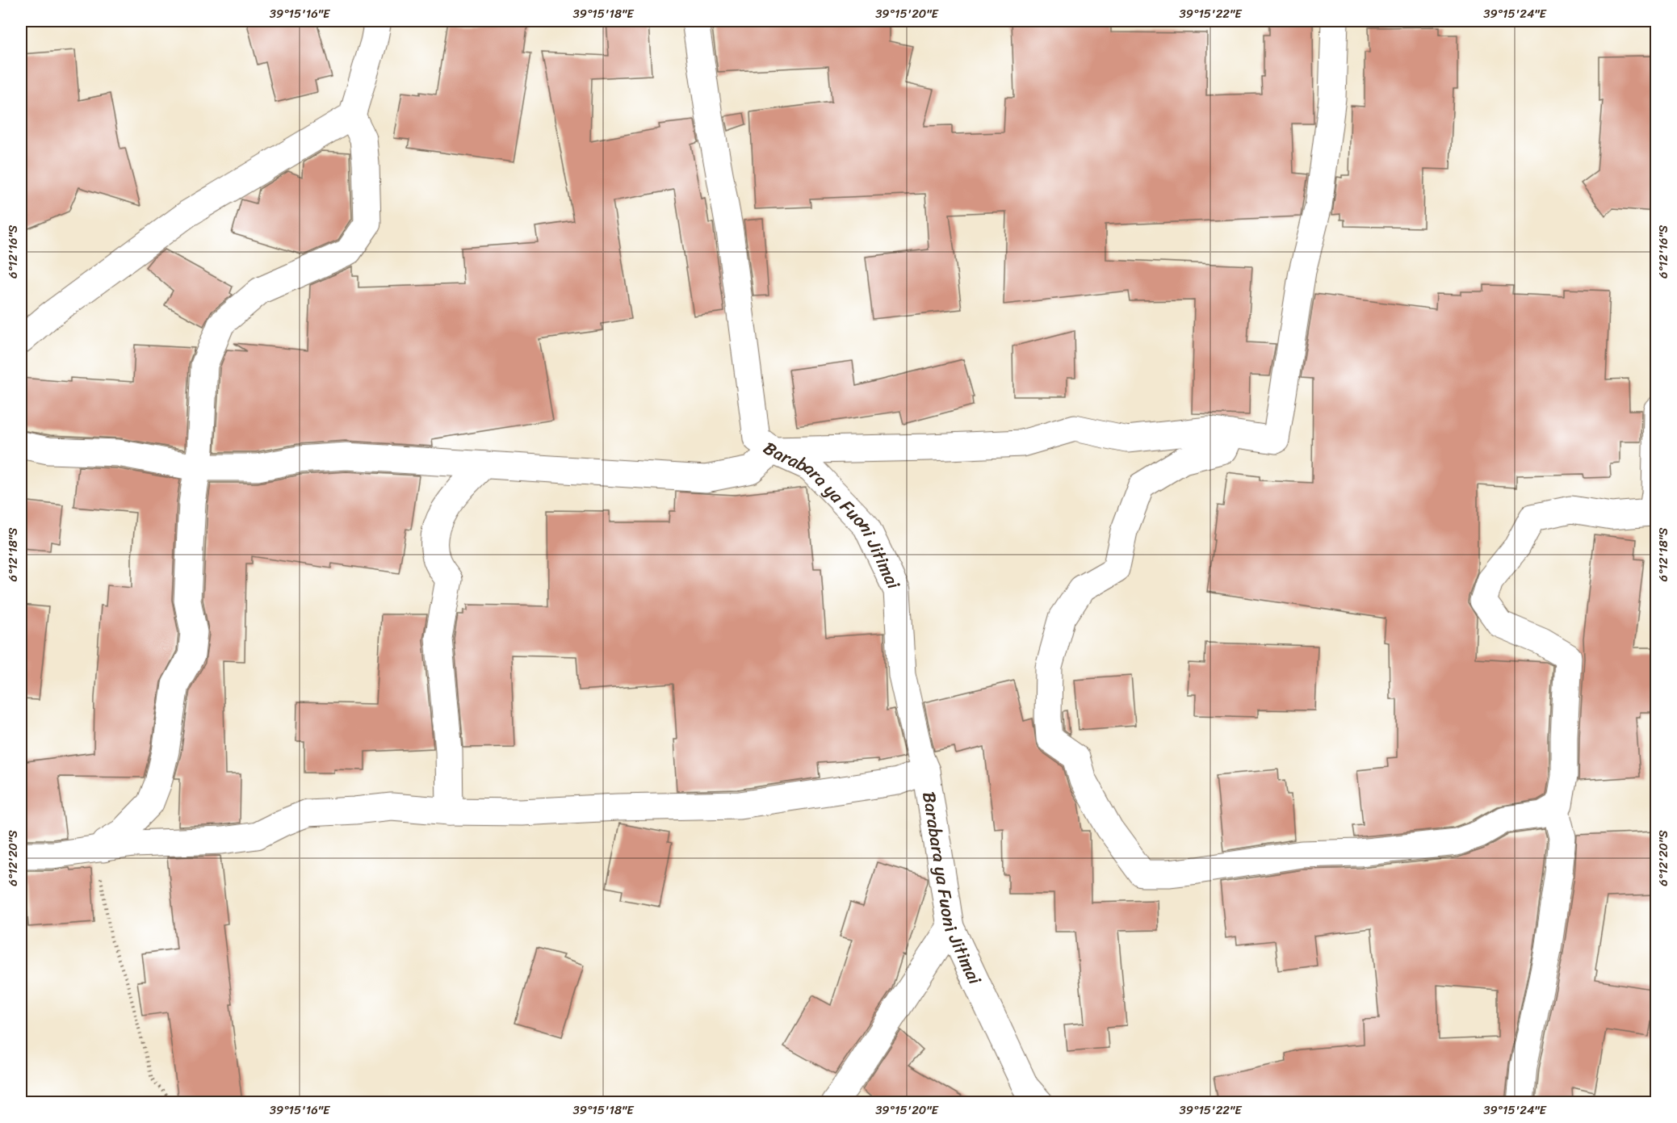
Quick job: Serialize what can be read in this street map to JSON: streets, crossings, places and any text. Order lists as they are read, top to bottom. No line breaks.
{"streets":{"street":["Barabara ya Fuoni Jitimai"]},"coordinates":["39°15'16\"E","39°15'18\"E","39°15'20\"E","39°15'22\"E","39°15'24\"E","6°12'16\"S","6°12'18\"S","6°12'20\"S"]}
